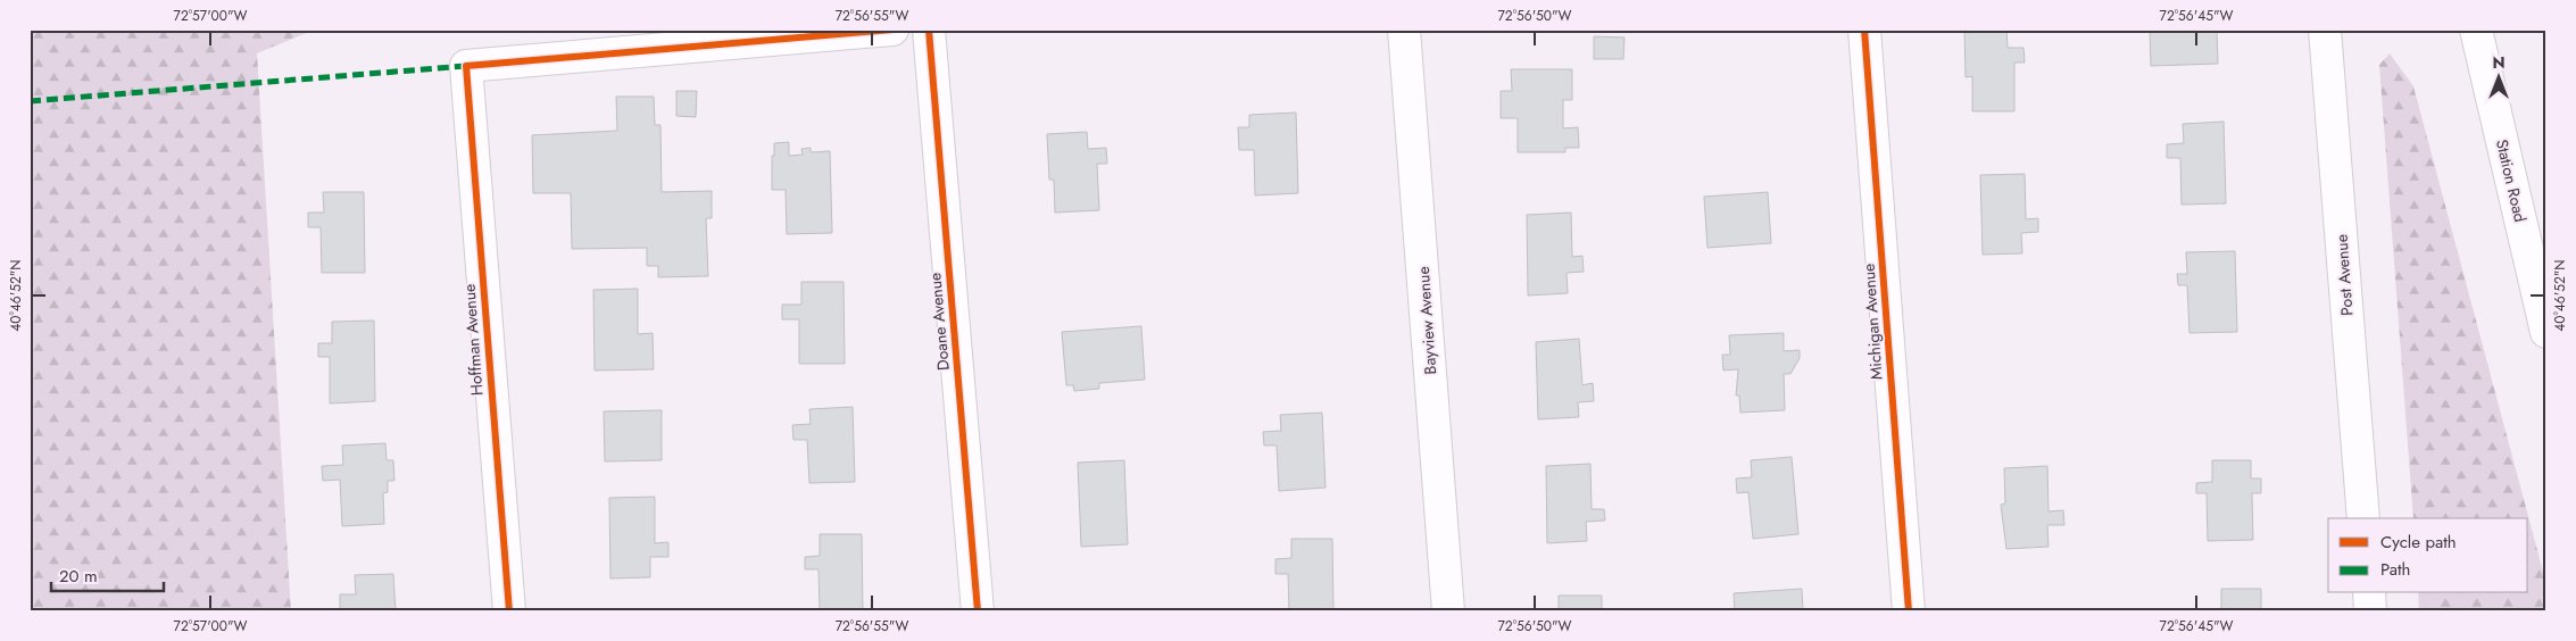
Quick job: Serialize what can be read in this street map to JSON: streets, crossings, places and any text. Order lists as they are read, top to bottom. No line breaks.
{"streets":{"street":["Station Road","Post Avenue","Bayview Avenue","Doane Avenue","Michigan Avenue","Hoffman Avenue"]},"legend":["Cycle path","Path"],"scale_bar":"20 m","north":"top","coordinates":["72°57'00\"W","72°56'55\"W","72°56'50\"W","72°56'45\"W","40°46'52\"N"]}
